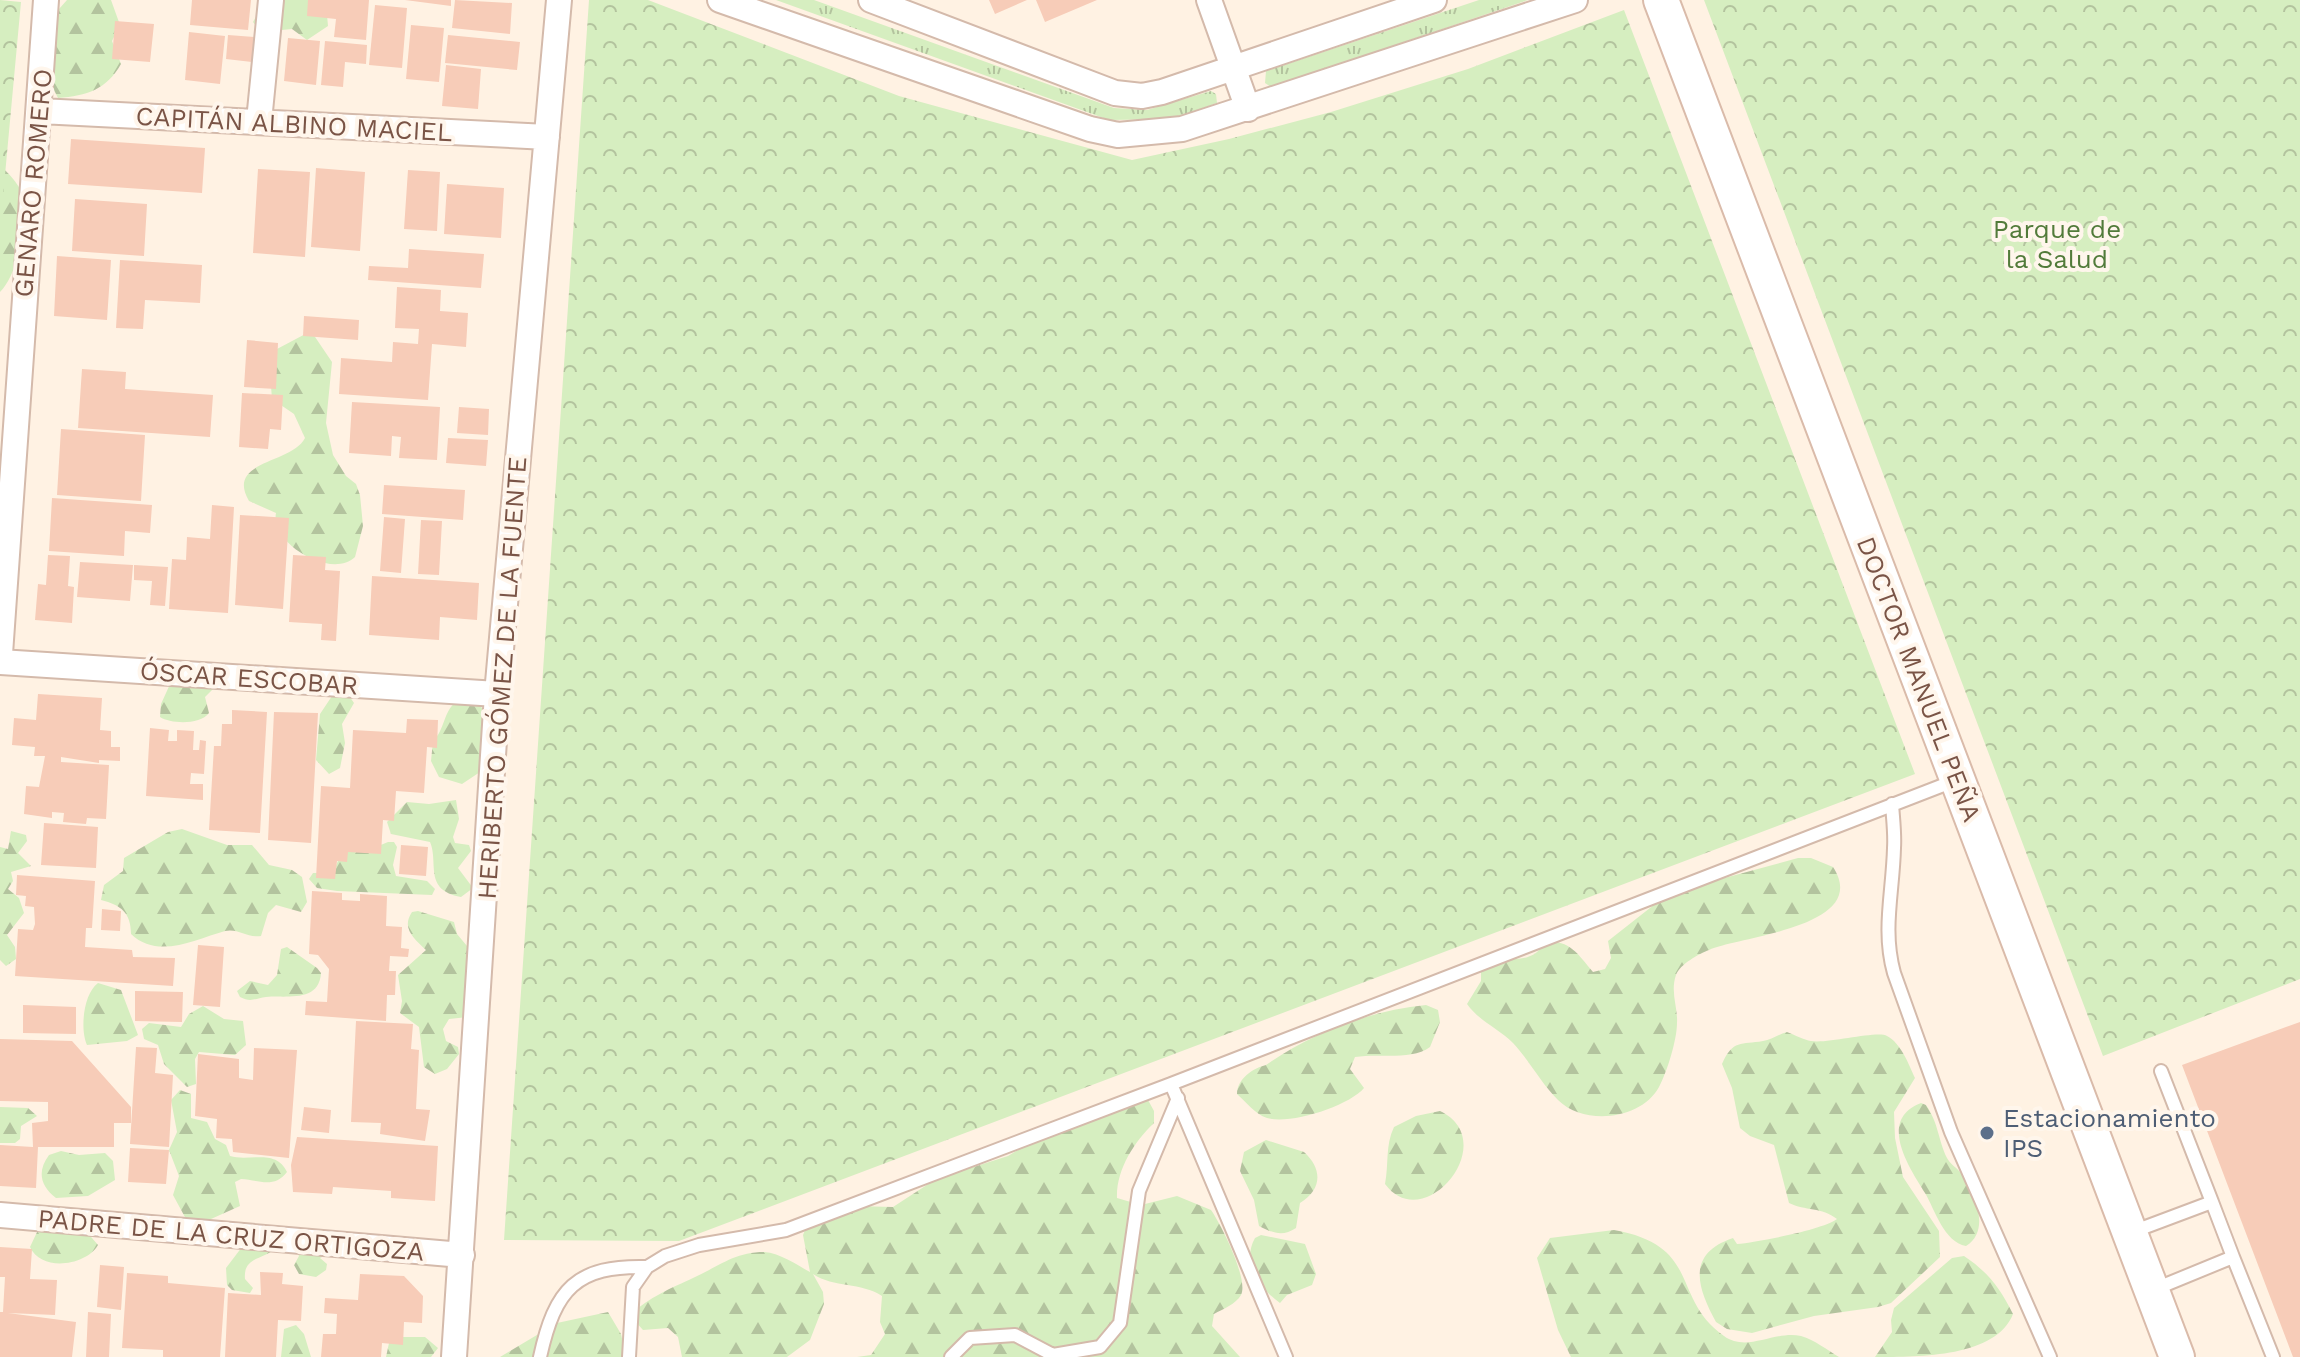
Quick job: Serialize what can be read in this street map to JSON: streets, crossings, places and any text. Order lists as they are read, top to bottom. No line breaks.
{"streets":{"street":["CAPITÁN ALBINO MACIEL","GENARO ROMERO","ÓSCAR ESCOBAR","HERIBERTO GÓMEZ DE LA FUENTE","DOCTOR MANUEL PEÑA","PADRE DE LA CRUZ ORTIGOZA"]},"crossings":[["CAPITÁN ALBINO MACIEL","GENARO ROMERO"],["CAPITÁN ALBINO MACIEL","HERIBERTO GÓMEZ DE LA FUENTE"],["ÓSCAR ESCOBAR","HERIBERTO GÓMEZ DE LA FUENTE"],["HERIBERTO GÓMEZ DE LA FUENTE","PADRE DE LA CRUZ ORTIGOZA"]],"parks":["Parque de la Salud"],"places":["Estacionamiento IPS"]}
